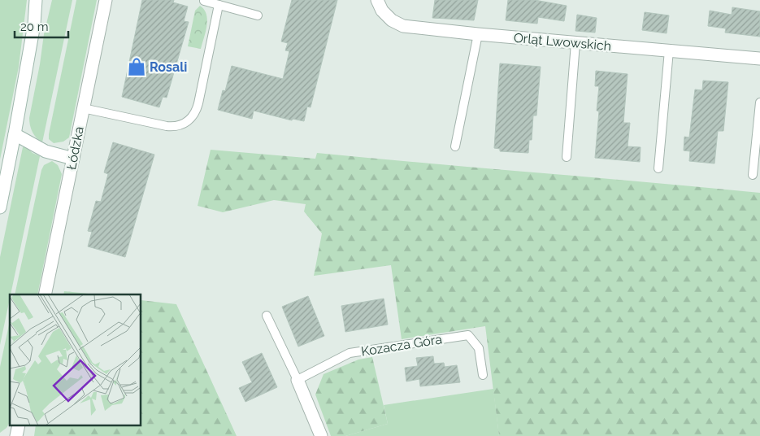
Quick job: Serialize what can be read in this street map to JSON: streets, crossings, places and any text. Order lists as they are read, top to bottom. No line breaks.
{"streets":{"street":["Orląt Lwowskich","Łódzka"],"lane":["Kozacza Góra"]},"places":{"shop":["Rosali"]},"scale_bar":"20 m"}
